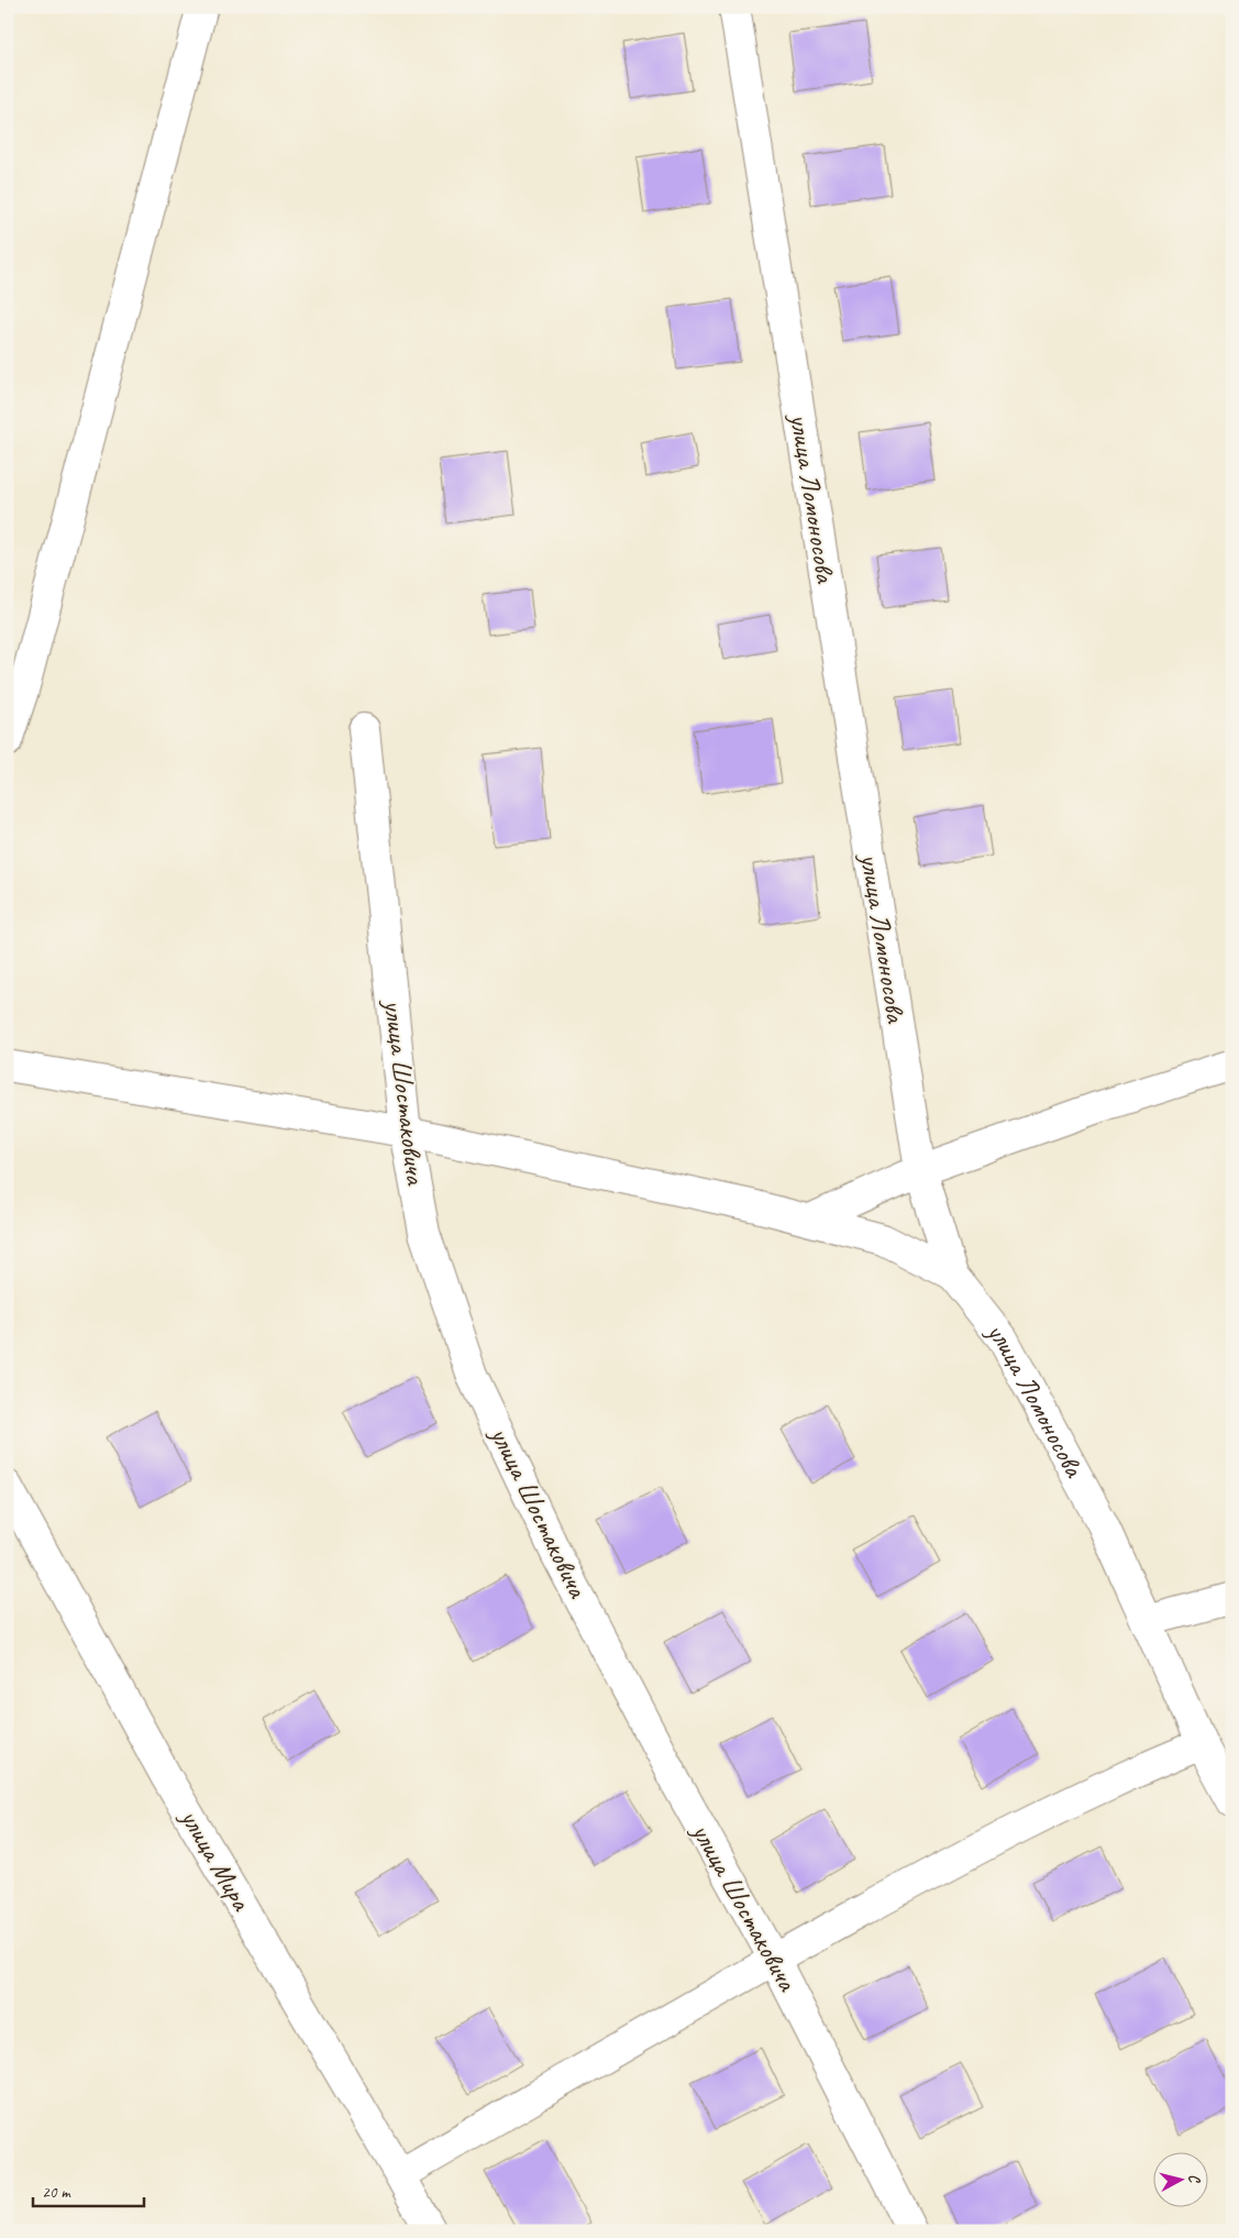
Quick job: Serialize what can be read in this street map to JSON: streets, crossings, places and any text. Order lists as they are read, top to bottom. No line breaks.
{"streets":{"street":["улица Ломоносова","улица Шостаковича","улица Мира"]},"scale_bar":"20 m","north":"right"}
